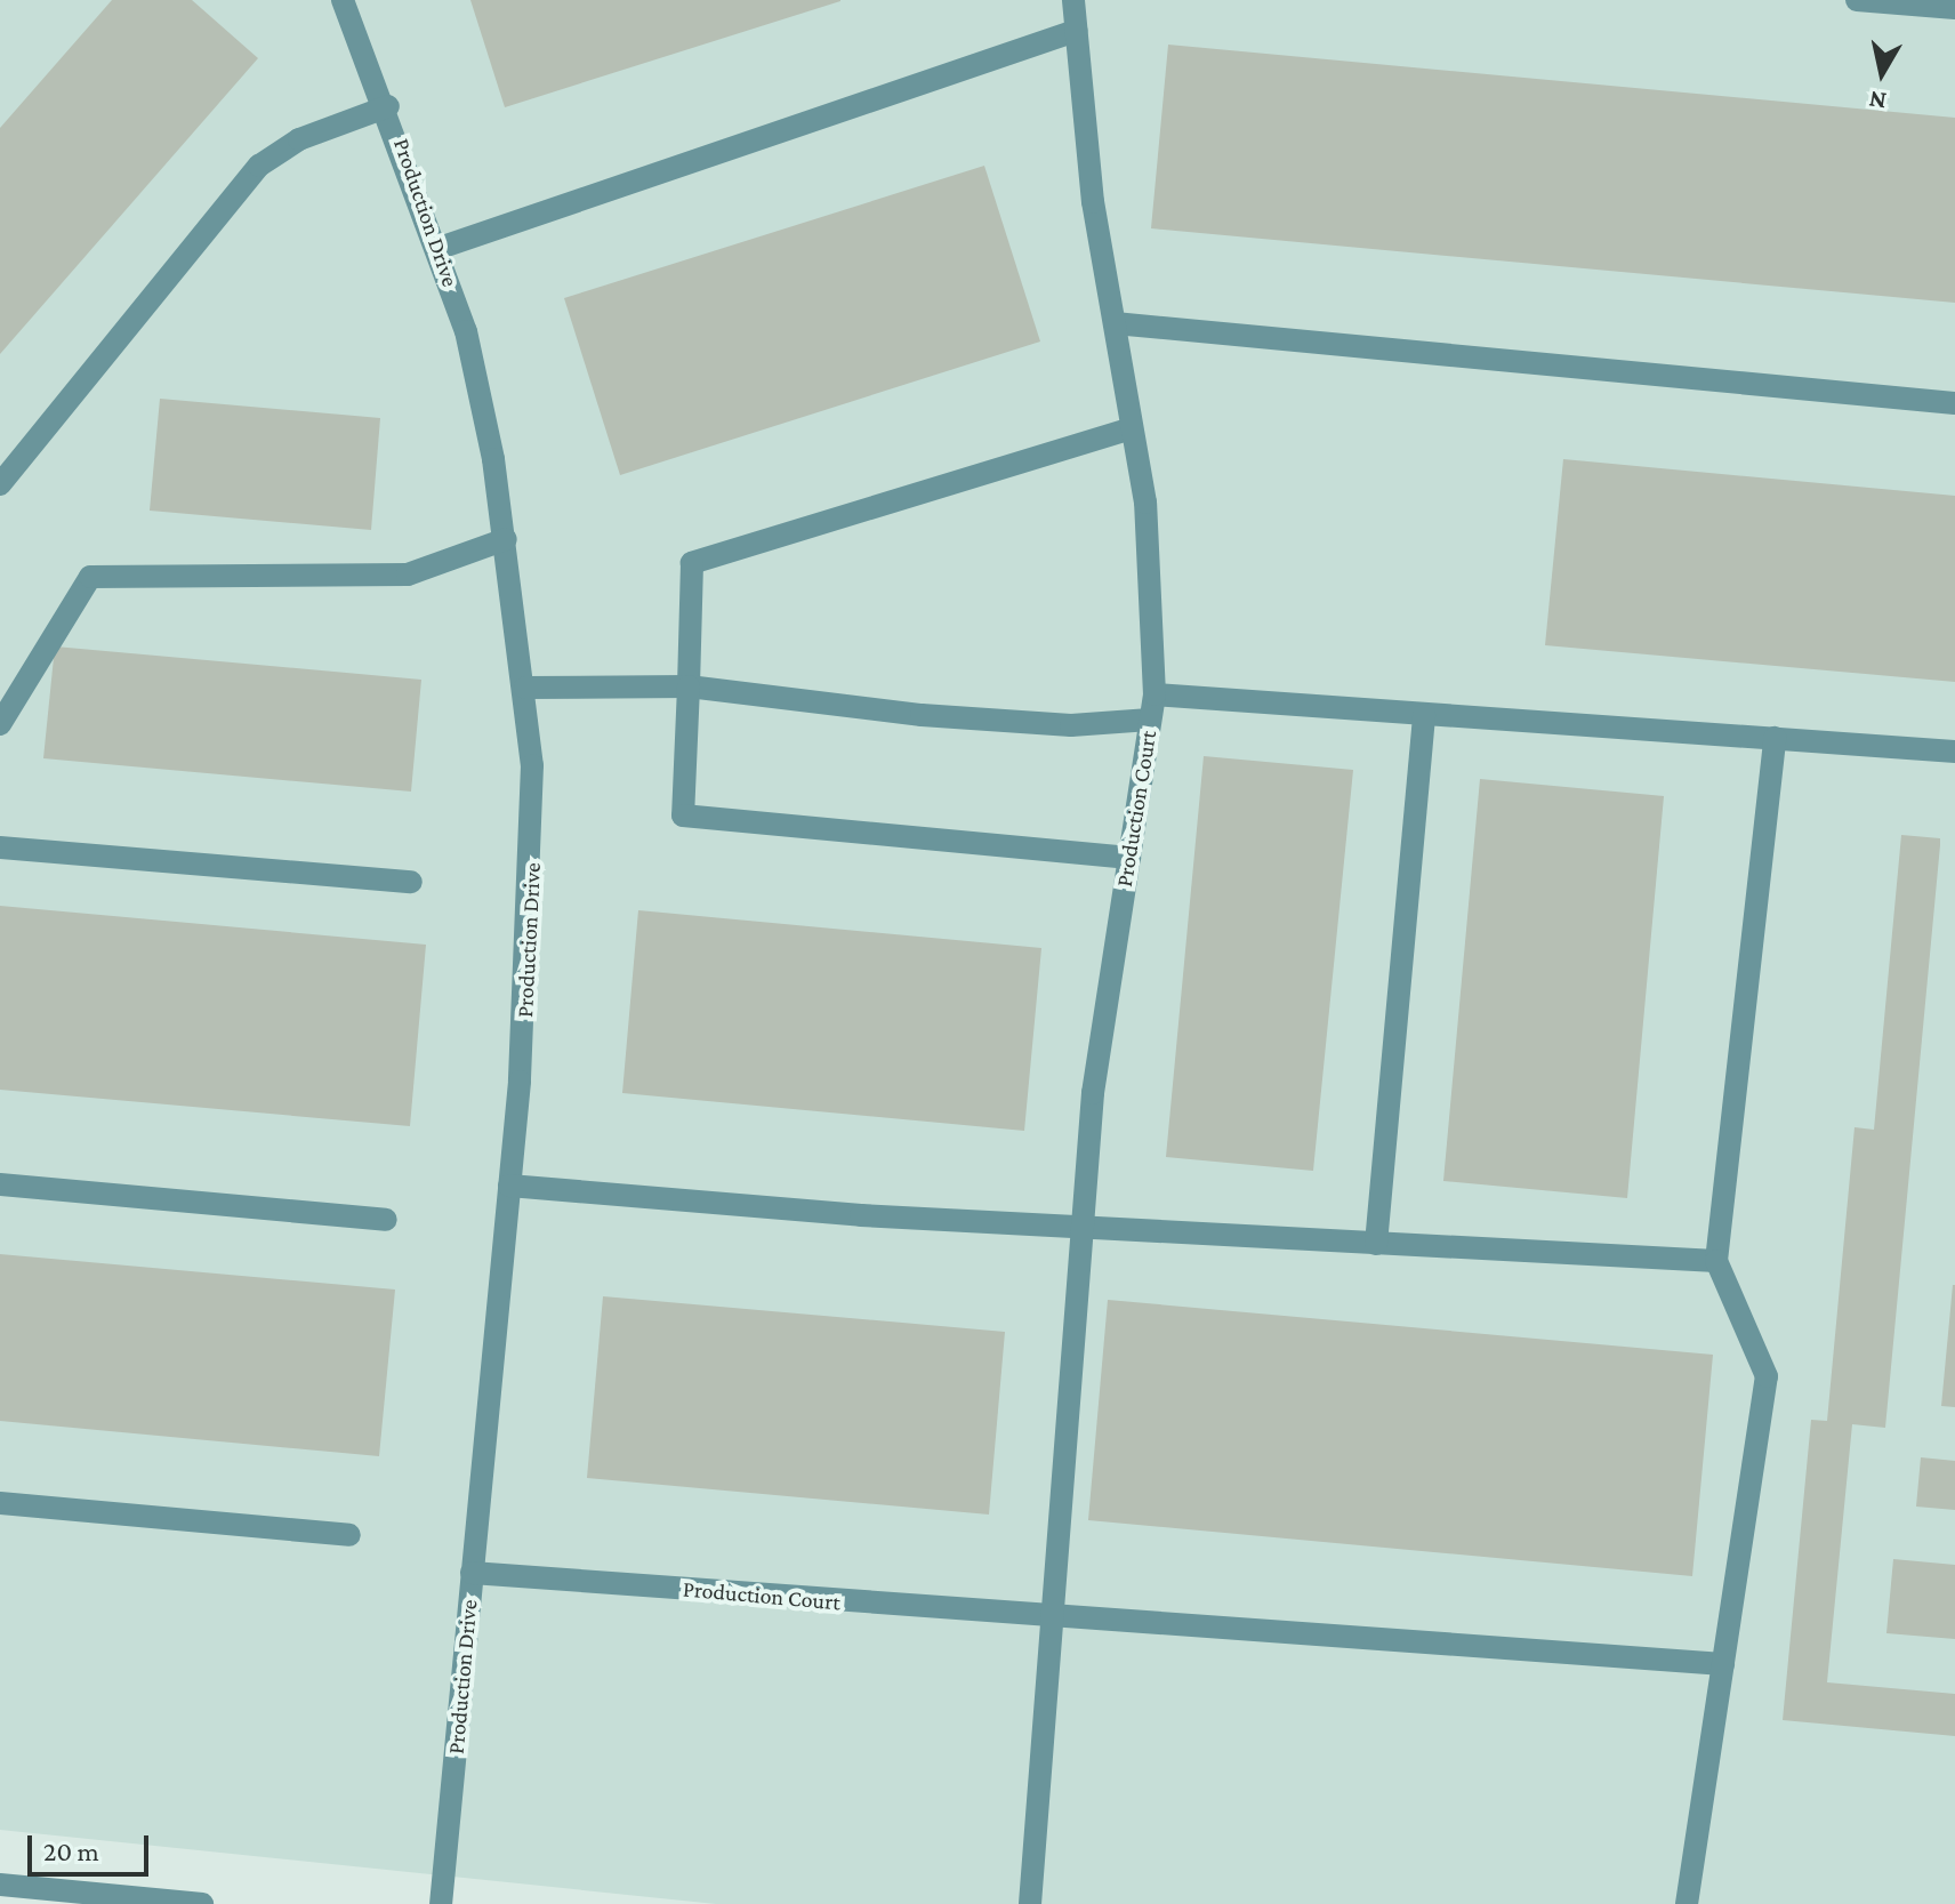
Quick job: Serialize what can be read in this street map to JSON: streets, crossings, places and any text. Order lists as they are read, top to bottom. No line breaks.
{"streets":{"street":["Production Drive","Production Court"]},"crossings":[["Production Drive","Production Court"]],"scale_bar":"20 m","north":"bottom"}
